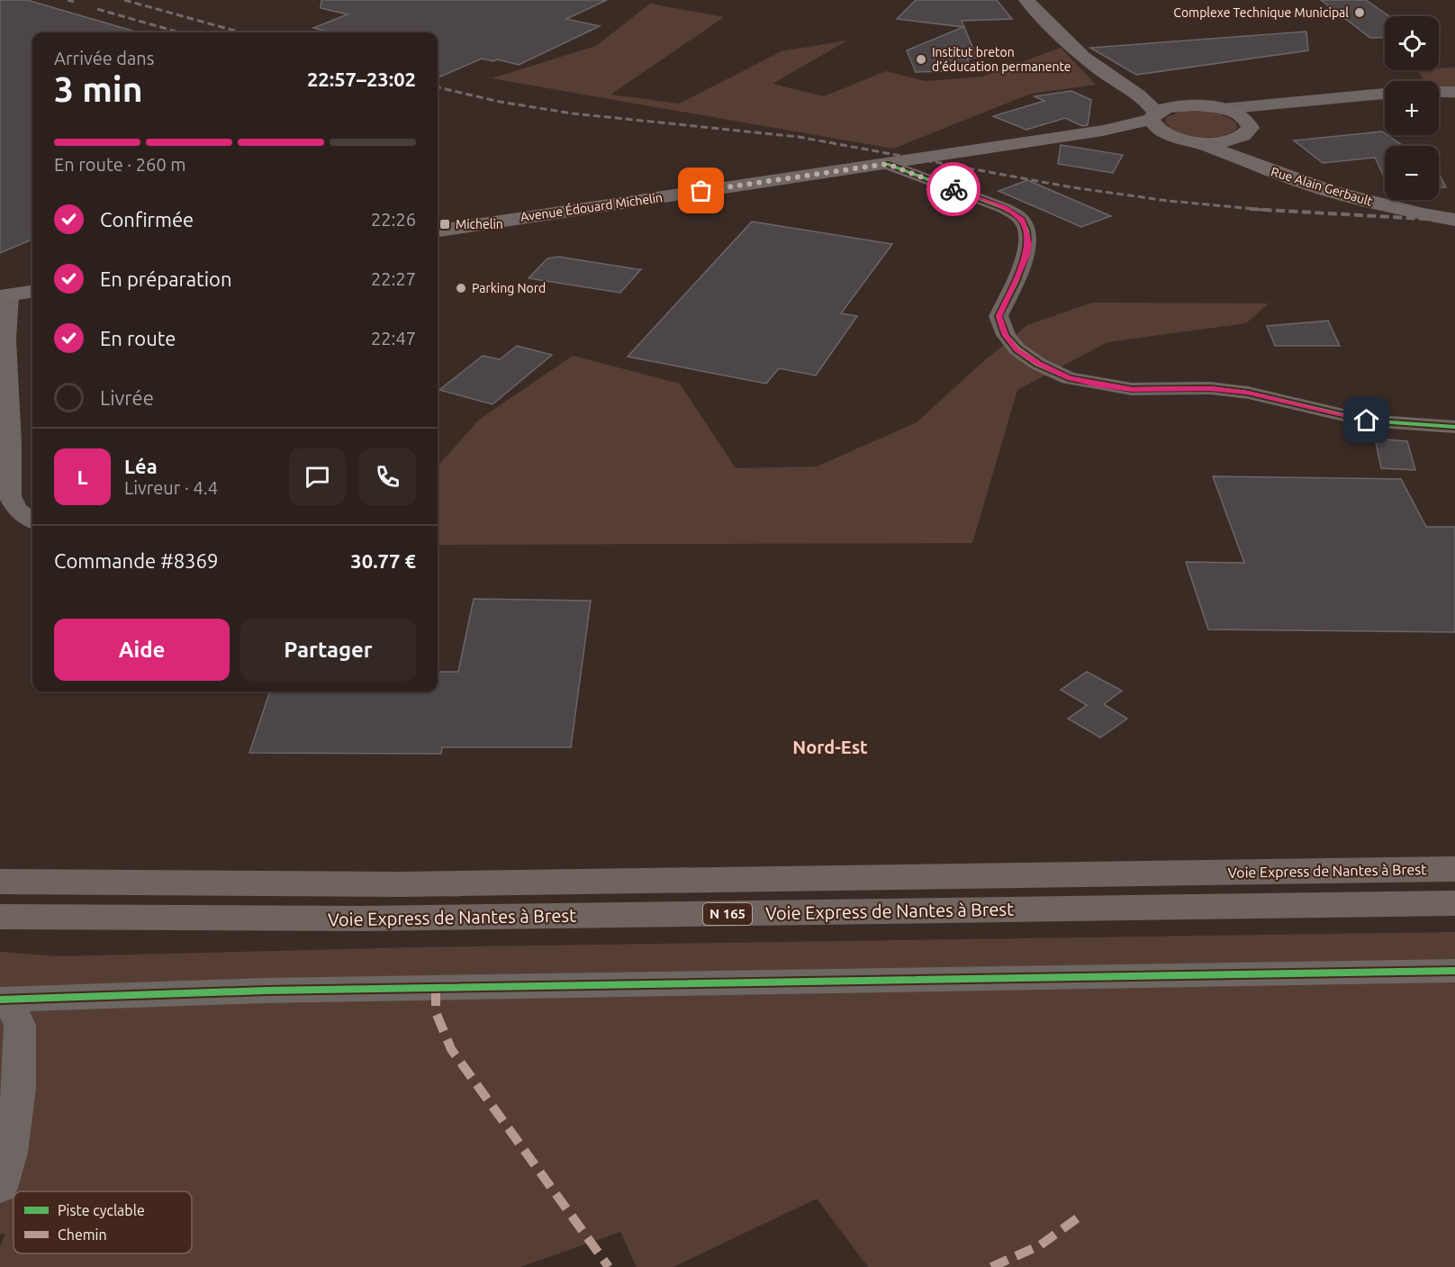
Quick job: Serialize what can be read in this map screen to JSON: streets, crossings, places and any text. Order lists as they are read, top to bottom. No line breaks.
{"streets":{"highway":["Voie Express de Nantes à Brest","N 165"],"main road":["Rue Alain Gerbault","Avenue Édouard Michelin"]},"districts":["Nord-Est"],"places":{"other":["Complexe Technique Municipal","Institut breton d’éducation permanente","Parking Nord"],"transit":["Michelin"]},"legend":["Piste cyclable","Chemin"],"page":{"map_buttons":["+","−"],"heading":["3 min","Arrivée dans","22:57–23:02"],"panel":["Léa","Livreur · 4.4","Commande #8369","30.77 €"],"bar":"En route · 260 m","list":[["Confirmée","22:26"],["En préparation","22:27"],["En route","22:47"],"Livrée"],"round":"L","buttons":["Aide","Partager"]}}
